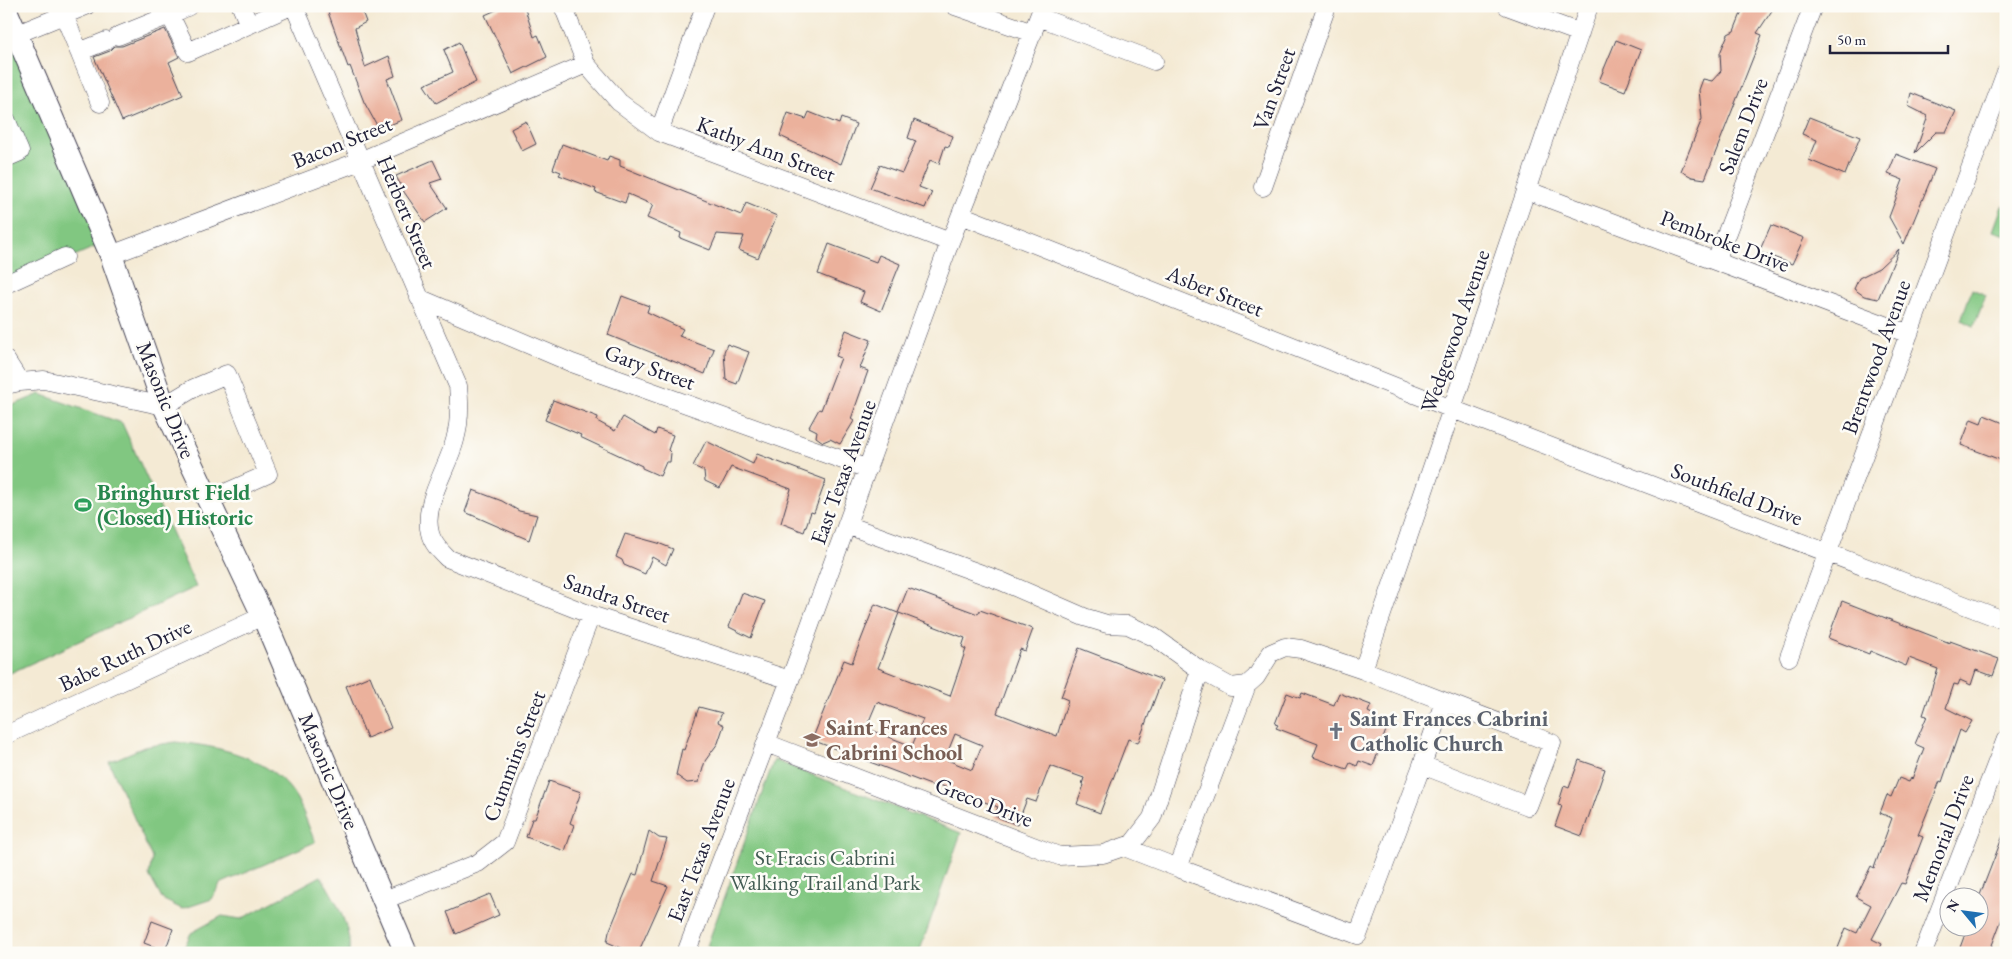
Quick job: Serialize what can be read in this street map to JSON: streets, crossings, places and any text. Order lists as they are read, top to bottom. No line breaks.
{"streets":{"main road":["Masonic Drive"],"street":["Van Street","Salem Drive","Bacon Street","Kathy Ann Street","Herbert Street","Pembroke Drive","Asber Street","Wedgewood Avenue","Brentwood Avenue","Gary Street","East Texas Avenue","Southfield Drive","Sandra Street","Babe Ruth Drive","Cummins Street","Greco Drive","Memorial Drive"]},"crossings":[["Salem Drive","Pembroke Drive"],["Bacon Street","Kathy Ann Street"],["Bacon Street","Herbert Street"],["Bacon Street","Masonic Drive"],["Kathy Ann Street","East Texas Avenue"],["Herbert Street","Gary Street"],["Herbert Street","Sandra Street"],["Pembroke Drive","Wedgewood Avenue"],["Pembroke Drive","Brentwood Avenue"],["Asber Street","Wedgewood Avenue"],["Asber Street","East Texas Avenue"],["Asber Street","Southfield Drive"],["Wedgewood Avenue","Southfield Drive"],["Brentwood Avenue","Southfield Drive"],["Gary Street","East Texas Avenue"],["Masonic Drive","Babe Ruth Drive"],["Masonic Drive","Cummins Street"],["East Texas Avenue","Sandra Street"],["East Texas Avenue","Greco Drive"],["Sandra Street","Cummins Street"]],"parks":["St Fracis Cabrini Walking Trail and Park"],"places":{"sports":["Bringhurst Field (Closed) Historic"],"church":["Saint Frances Cabrini Catholic Church"],"school or university":["Saint Frances Cabrini School"]},"scale_bar":"50 m","north":"top left"}
